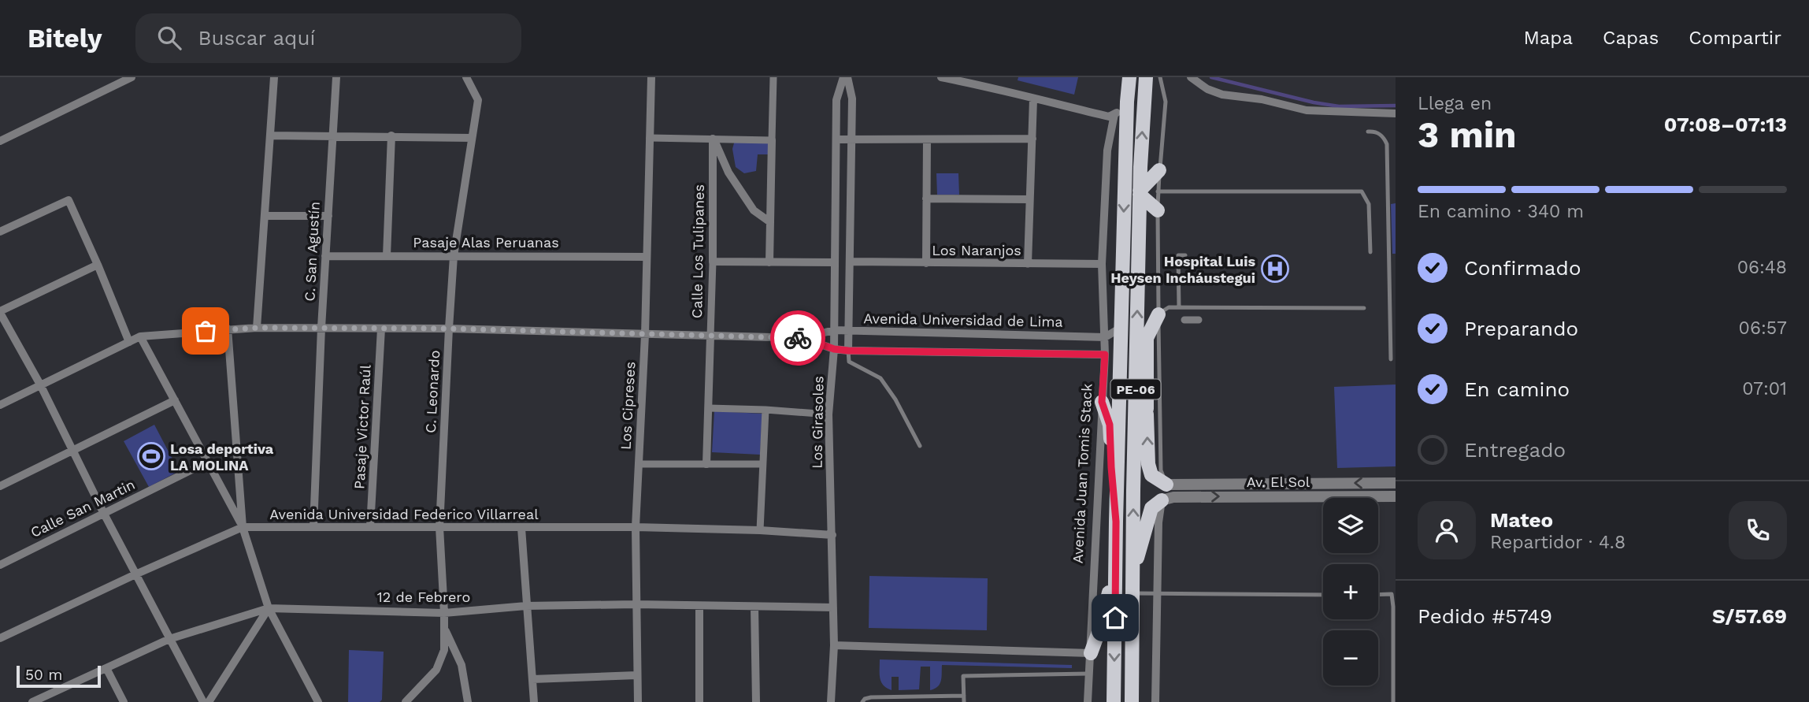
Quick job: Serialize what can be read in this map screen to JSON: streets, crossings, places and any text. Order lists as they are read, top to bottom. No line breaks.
{"streets":{"main road":["PE-06"],"street":["Pasaje Alas Peruanas","Los Naranjos","C. San Agustín","Calle Los Tulipanes","Avenida Universidad de Lima","C. Leonardo","Los Cipreses","Los Girasoles","Pasaje Victor Raúl","Avenida Juan Tomis Stack","Av. El Sol","Calle San Martin","Avenida Universidad Federico Villarreal","12 de Febrero"]},"crossings":[["Pasaje Alas Peruanas","C. San Agustín"],["Pasaje Alas Peruanas","C. Leonardo"],["Pasaje Alas Peruanas","Los Cipreses"],["Los Naranjos","Avenida Juan Tomis Stack"],["C. San Agustín","Avenida Universidad de Lima"],["C. San Agustín","Avenida Universidad Federico Villarreal"],["Calle Los Tulipanes","Avenida Universidad de Lima"],["Avenida Universidad de Lima","C. Leonardo"],["Avenida Universidad de Lima","Los Cipreses"],["Avenida Universidad de Lima","Los Girasoles"],["Avenida Universidad de Lima","Pasaje Victor Raúl"],["Avenida Universidad de Lima","Avenida Juan Tomis Stack"],["C. Leonardo","Avenida Universidad Federico Villarreal"],["C. Leonardo","12 de Febrero"],["Los Cipreses","Avenida Universidad Federico Villarreal"],["Los Cipreses","12 de Febrero"],["Los Girasoles","Avenida Universidad Federico Villarreal"],["Los Girasoles","12 de Febrero"],["Pasaje Victor Raúl","Avenida Universidad Federico Villarreal"]],"places":{"hospital":["Hospital Luis Heysen Incháustegui"],"sports":["Losa deportiva LA MOLINA"]},"scale_bar":"50 m","page":{"header":"Bitely","search":"Buscar aquí","nav":["Mapa","Capas","Compartir"],"heading":["3 min","Llega en","07:08–07:13"],"panel":["Mateo","Repartidor · 4.8","Pedido #5749","S/57.69"],"bar":"En camino · 340 m","list":[["Confirmado","06:48"],["Preparando","06:57"],["En camino","07:01"],"Entregado"],"map_buttons":["+","−"],"scale":"50 m"}}
